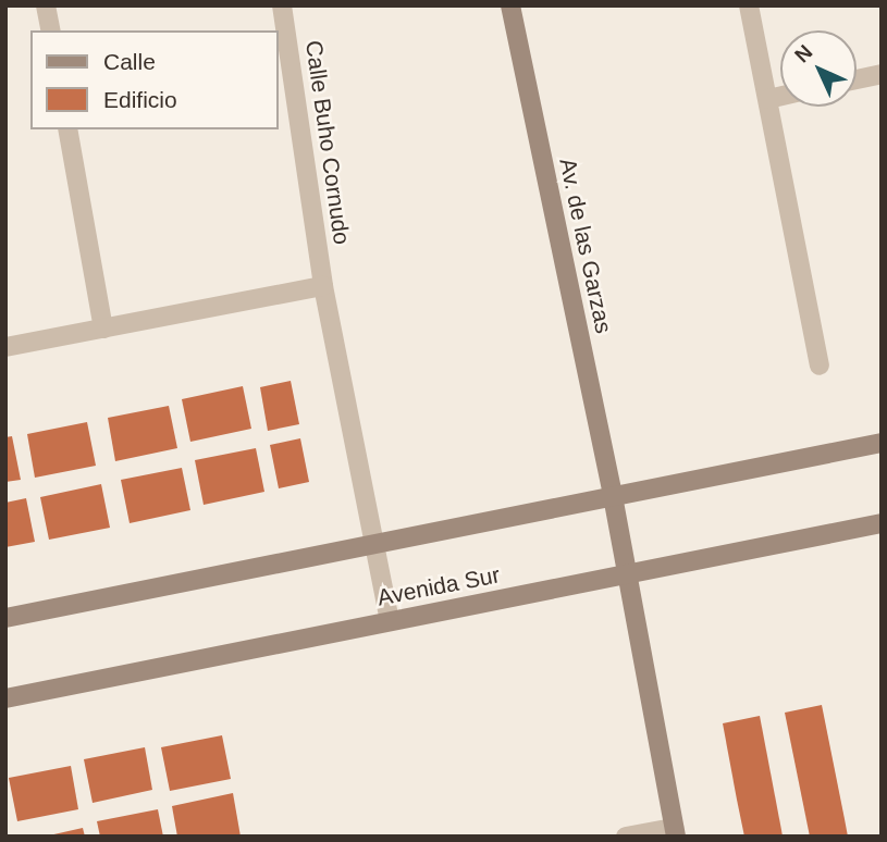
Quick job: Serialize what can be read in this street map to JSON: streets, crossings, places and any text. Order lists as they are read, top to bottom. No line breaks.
{"streets":{"street":["Calle Buho Cornudo","Av. de las Garzas","Avenida Sur"]},"crossings":[["Calle Buho Cornudo","Avenida Sur"],["Av. de las Garzas","Avenida Sur"]],"legend":["Calle","Edificio"],"north":"top left"}
